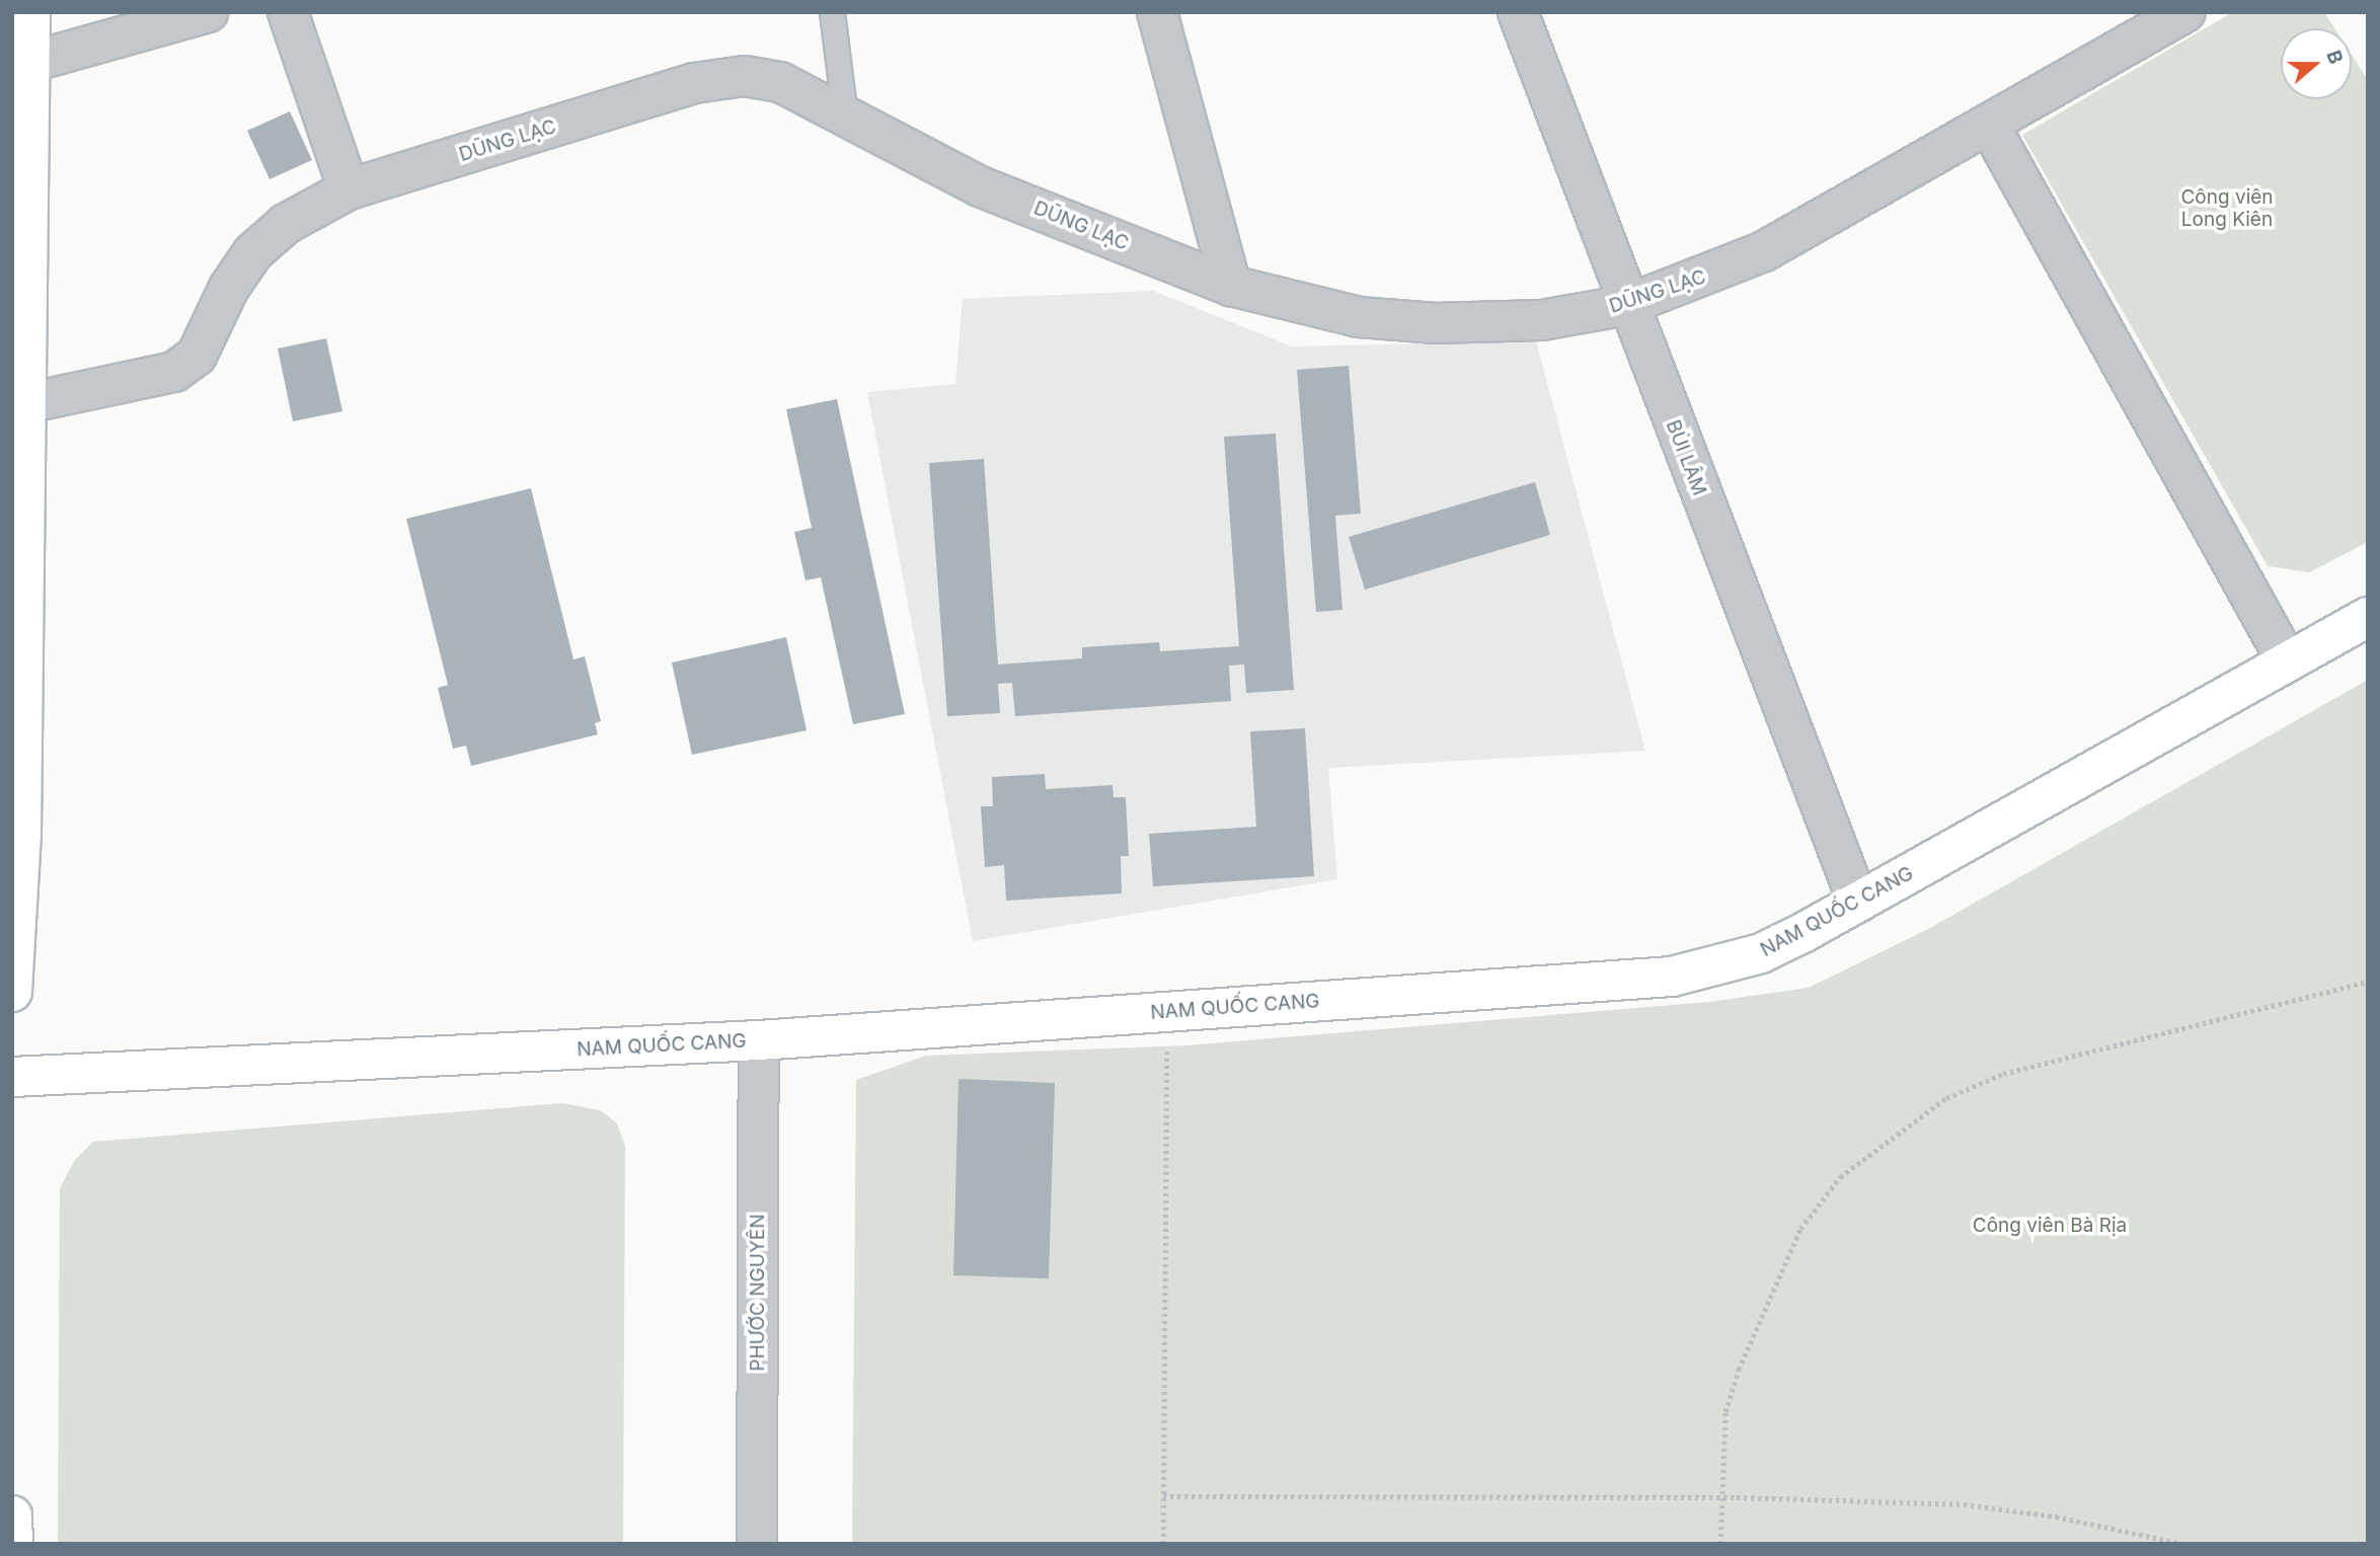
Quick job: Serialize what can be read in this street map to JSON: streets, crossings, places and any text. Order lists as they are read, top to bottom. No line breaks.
{"streets":{"street":["DŨNG LẠC","BÙI LÂM","NAM QUỐC CANG","PHƯỚC NGUYÊN"]},"crossings":[["DŨNG LẠC","BÙI LÂM"],["BÙI LÂM","NAM QUỐC CANG"],["NAM QUỐC CANG","PHƯỚC NGUYÊN"]],"parks":["Công viên Long Kiên","Công viên Bà Rịa"],"north":"right"}
